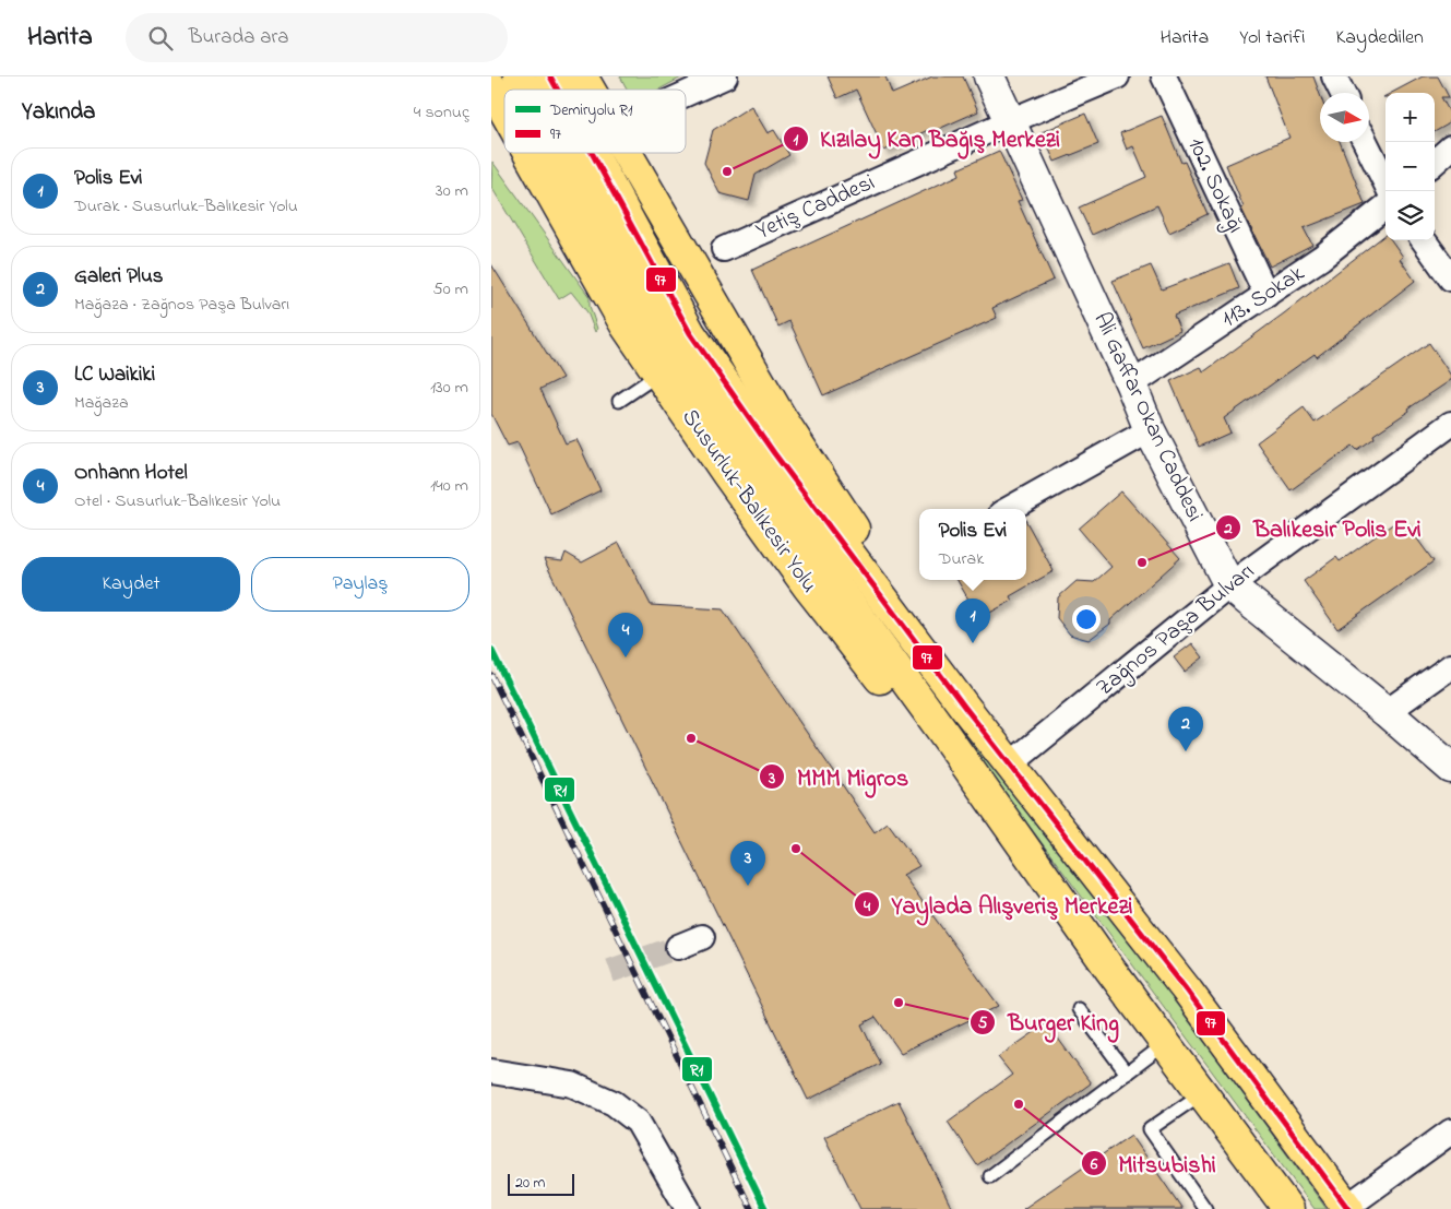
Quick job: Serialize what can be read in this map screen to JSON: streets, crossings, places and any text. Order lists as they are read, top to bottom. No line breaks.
{"streets":{"highway":["Susurluk-Balıkesir Yolu"],"main road":["Ali Gaffar Okan Caddesi"],"street":["102. Sokağı","Yetiş Caddesi","113. Sokak","Zağnos Paşa Bulvarı"]},"crossings":[["102. Sokağı","113. Sokak"],["Yetiş Caddesi","Ali Gaffar Okan Caddesi"],["113. Sokak","Ali Gaffar Okan Caddesi"],["Ali Gaffar Okan Caddesi","Zağnos Paşa Bulvarı"],["Susurluk-Balıkesir Yolu","Zağnos Paşa Bulvarı"]],"places":["Kızılay Kan Bağış Merkezi","Balıkesir Polis Evi","MMM Migros","Yaylada Alışveriş Merkezi","Burger King","Mitsubishi"],"lines":["transit line 97","rail line R1"],"legend":["Demiryolu R1","97"],"scale_bar":"20 m","north":"right","page":{"header":"Harita","search":"Burada ara","nav":["Harita","Yol tarifi","Kaydedilen"],"heading":["Yakında","4 sonuç"],"map_buttons":["+","−"],"list":[{"mark":"1","name":"Polis Evi","note":"Durak · Susurluk-Balıkesir Yolu","value":"30 m"},{"mark":"2","name":"Galeri Plus","note":"Mağaza · Zağnos Paşa Bulvarı","value":"50 m"},{"mark":"3","name":"LC Waikiki","note":"Mağaza","value":"130 m"},{"mark":"4","name":"Onhann Hotel","note":"Otel · Susurluk-Balıkesir Yolu","value":"140 m"}],"popup":["Polis Evi","Durak"],"buttons":["Kaydet","Paylaş"],"pins":["1","4","2","3"],"scale":"20 m"}}
